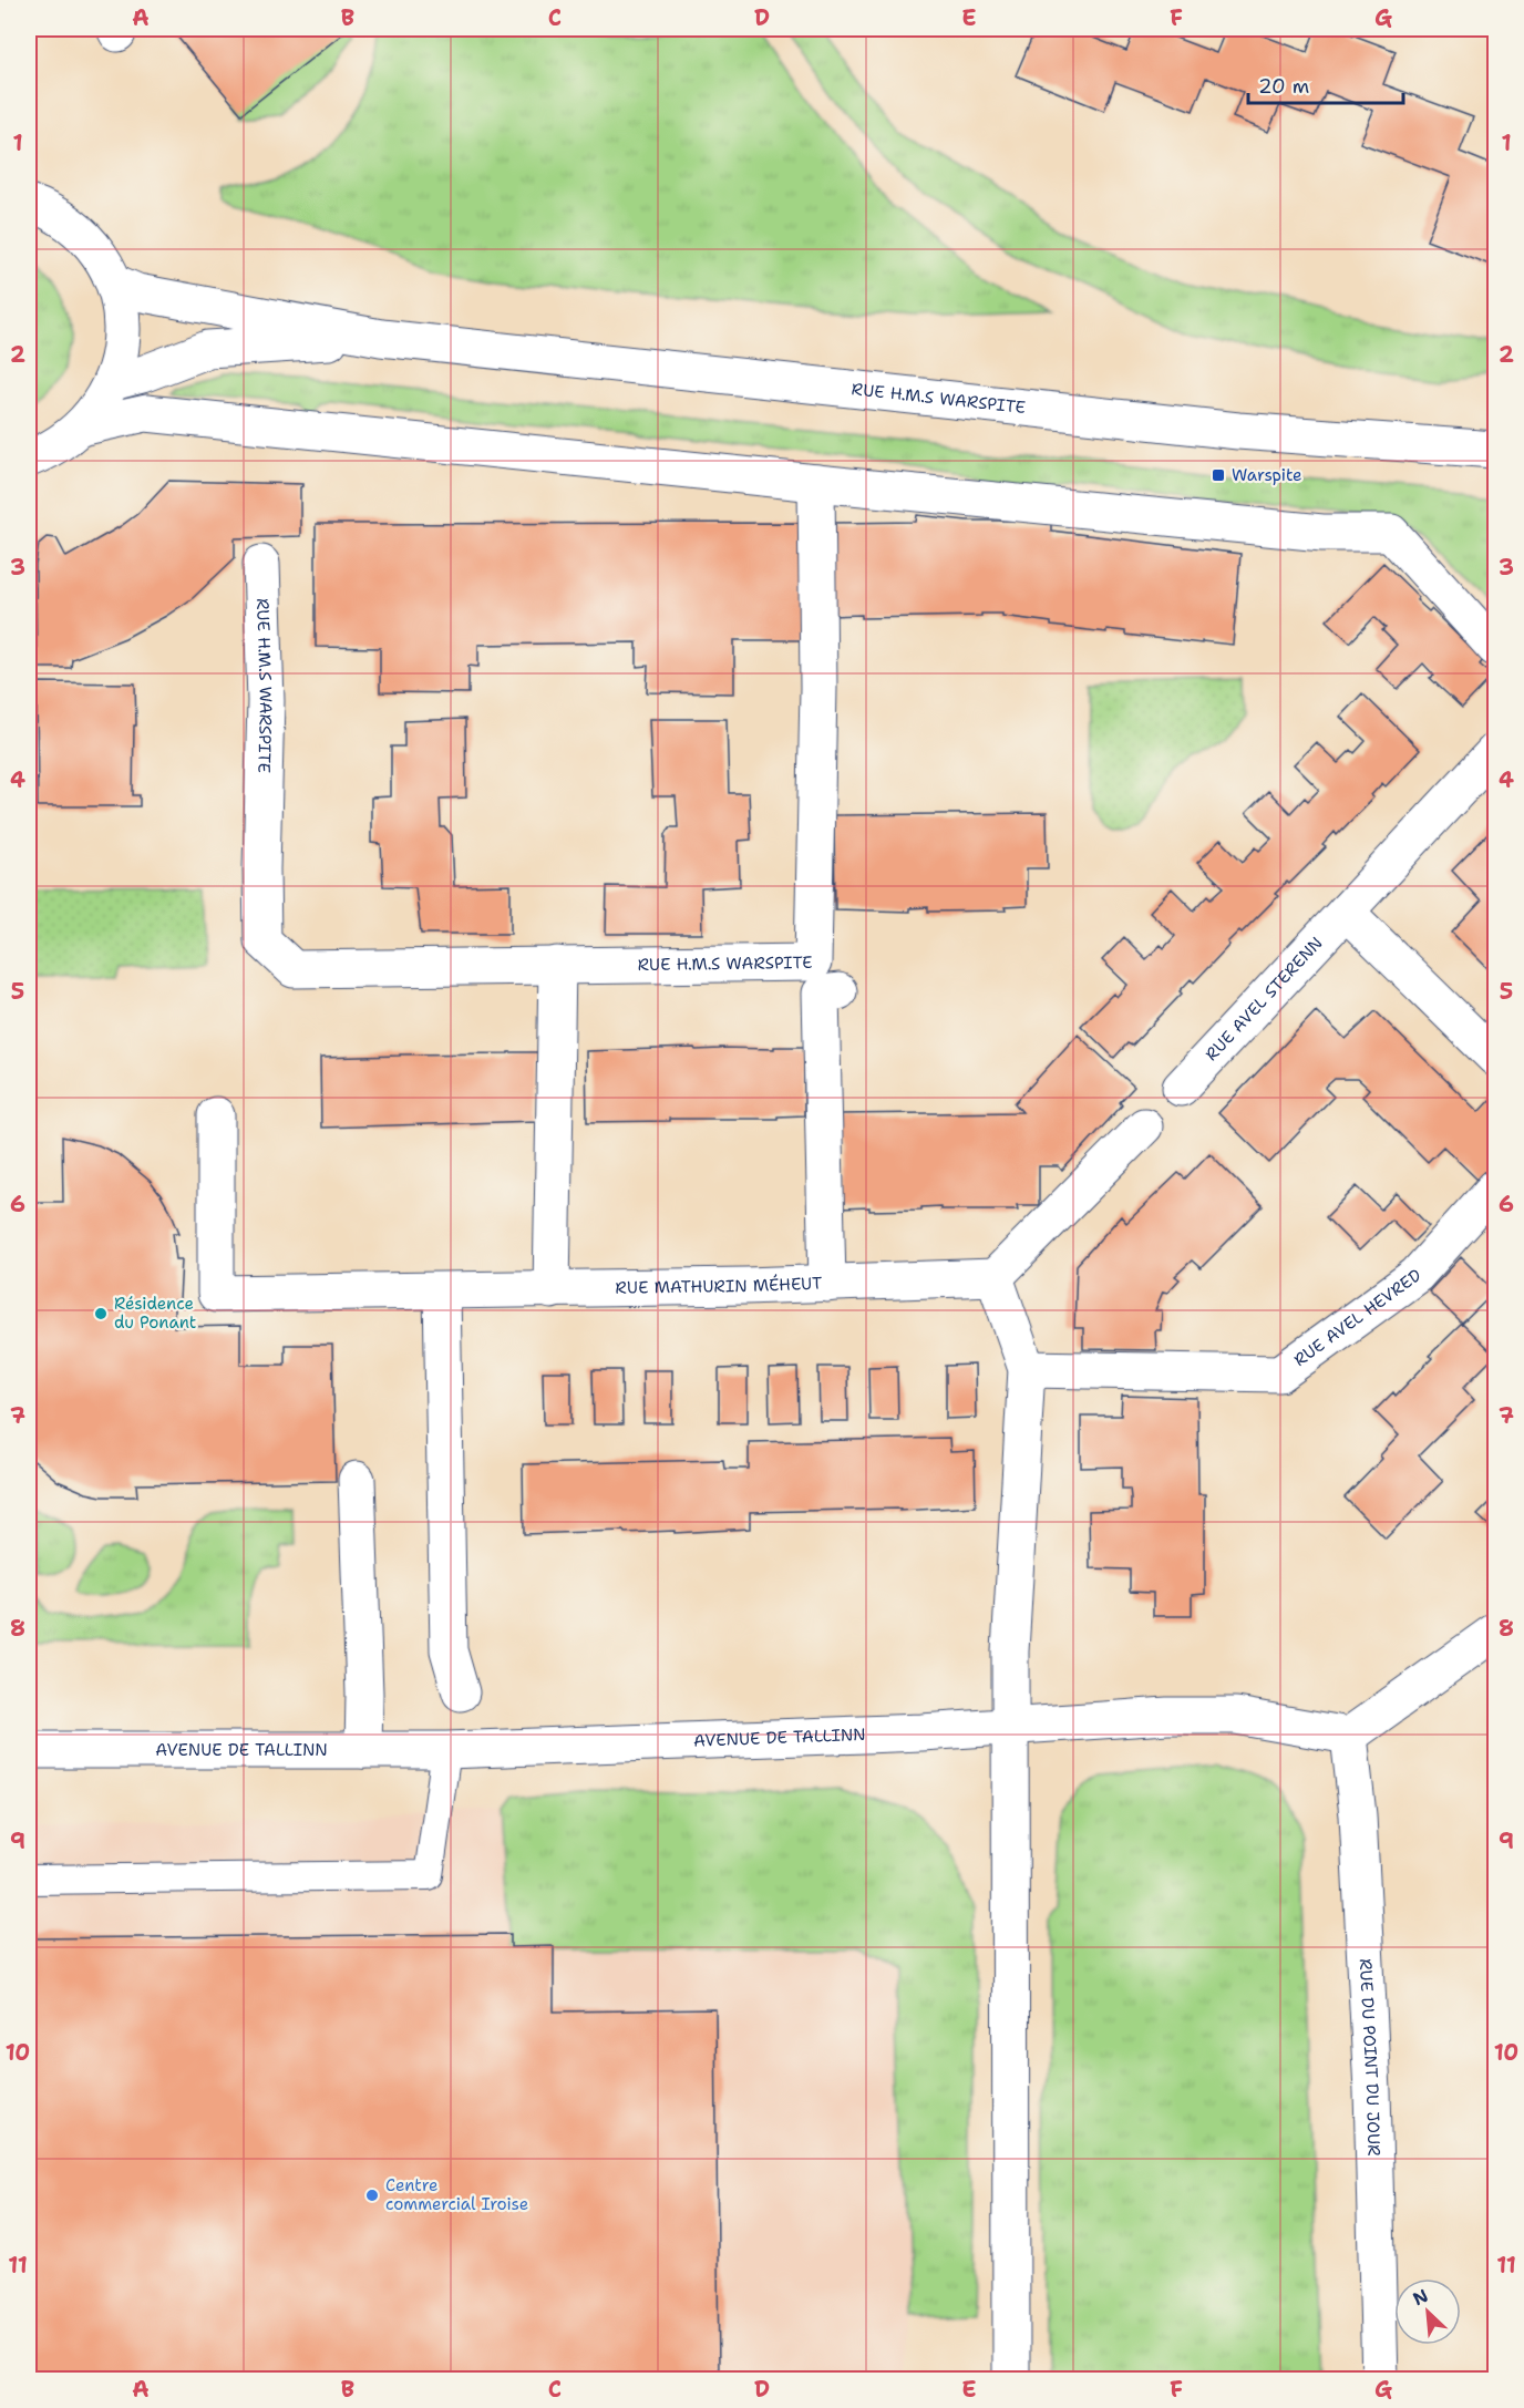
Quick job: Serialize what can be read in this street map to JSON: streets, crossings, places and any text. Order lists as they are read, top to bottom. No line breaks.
{"streets":{"street":["RUE H.M.S WARSPITE","RUE AVEL STERENN","RUE MATHURIN MÉHEUT","RUE AVEL HEVRED","AVENUE DE TALLINN","RUE DU POINT DU JOUR"]},"crossings":[["AVENUE DE TALLINN","RUE DU POINT DU JOUR"]],"places":{"transit":["Warspite"],"other":["Résidence du Ponant","Centre commercial Iroise"]},"scale_bar":"20 m","north":"top left","grid":{"columns":["A","B","C","D","E","F","G"],"rows":["1","2","3","4","5","6","7","8","9","10","11"]}}
